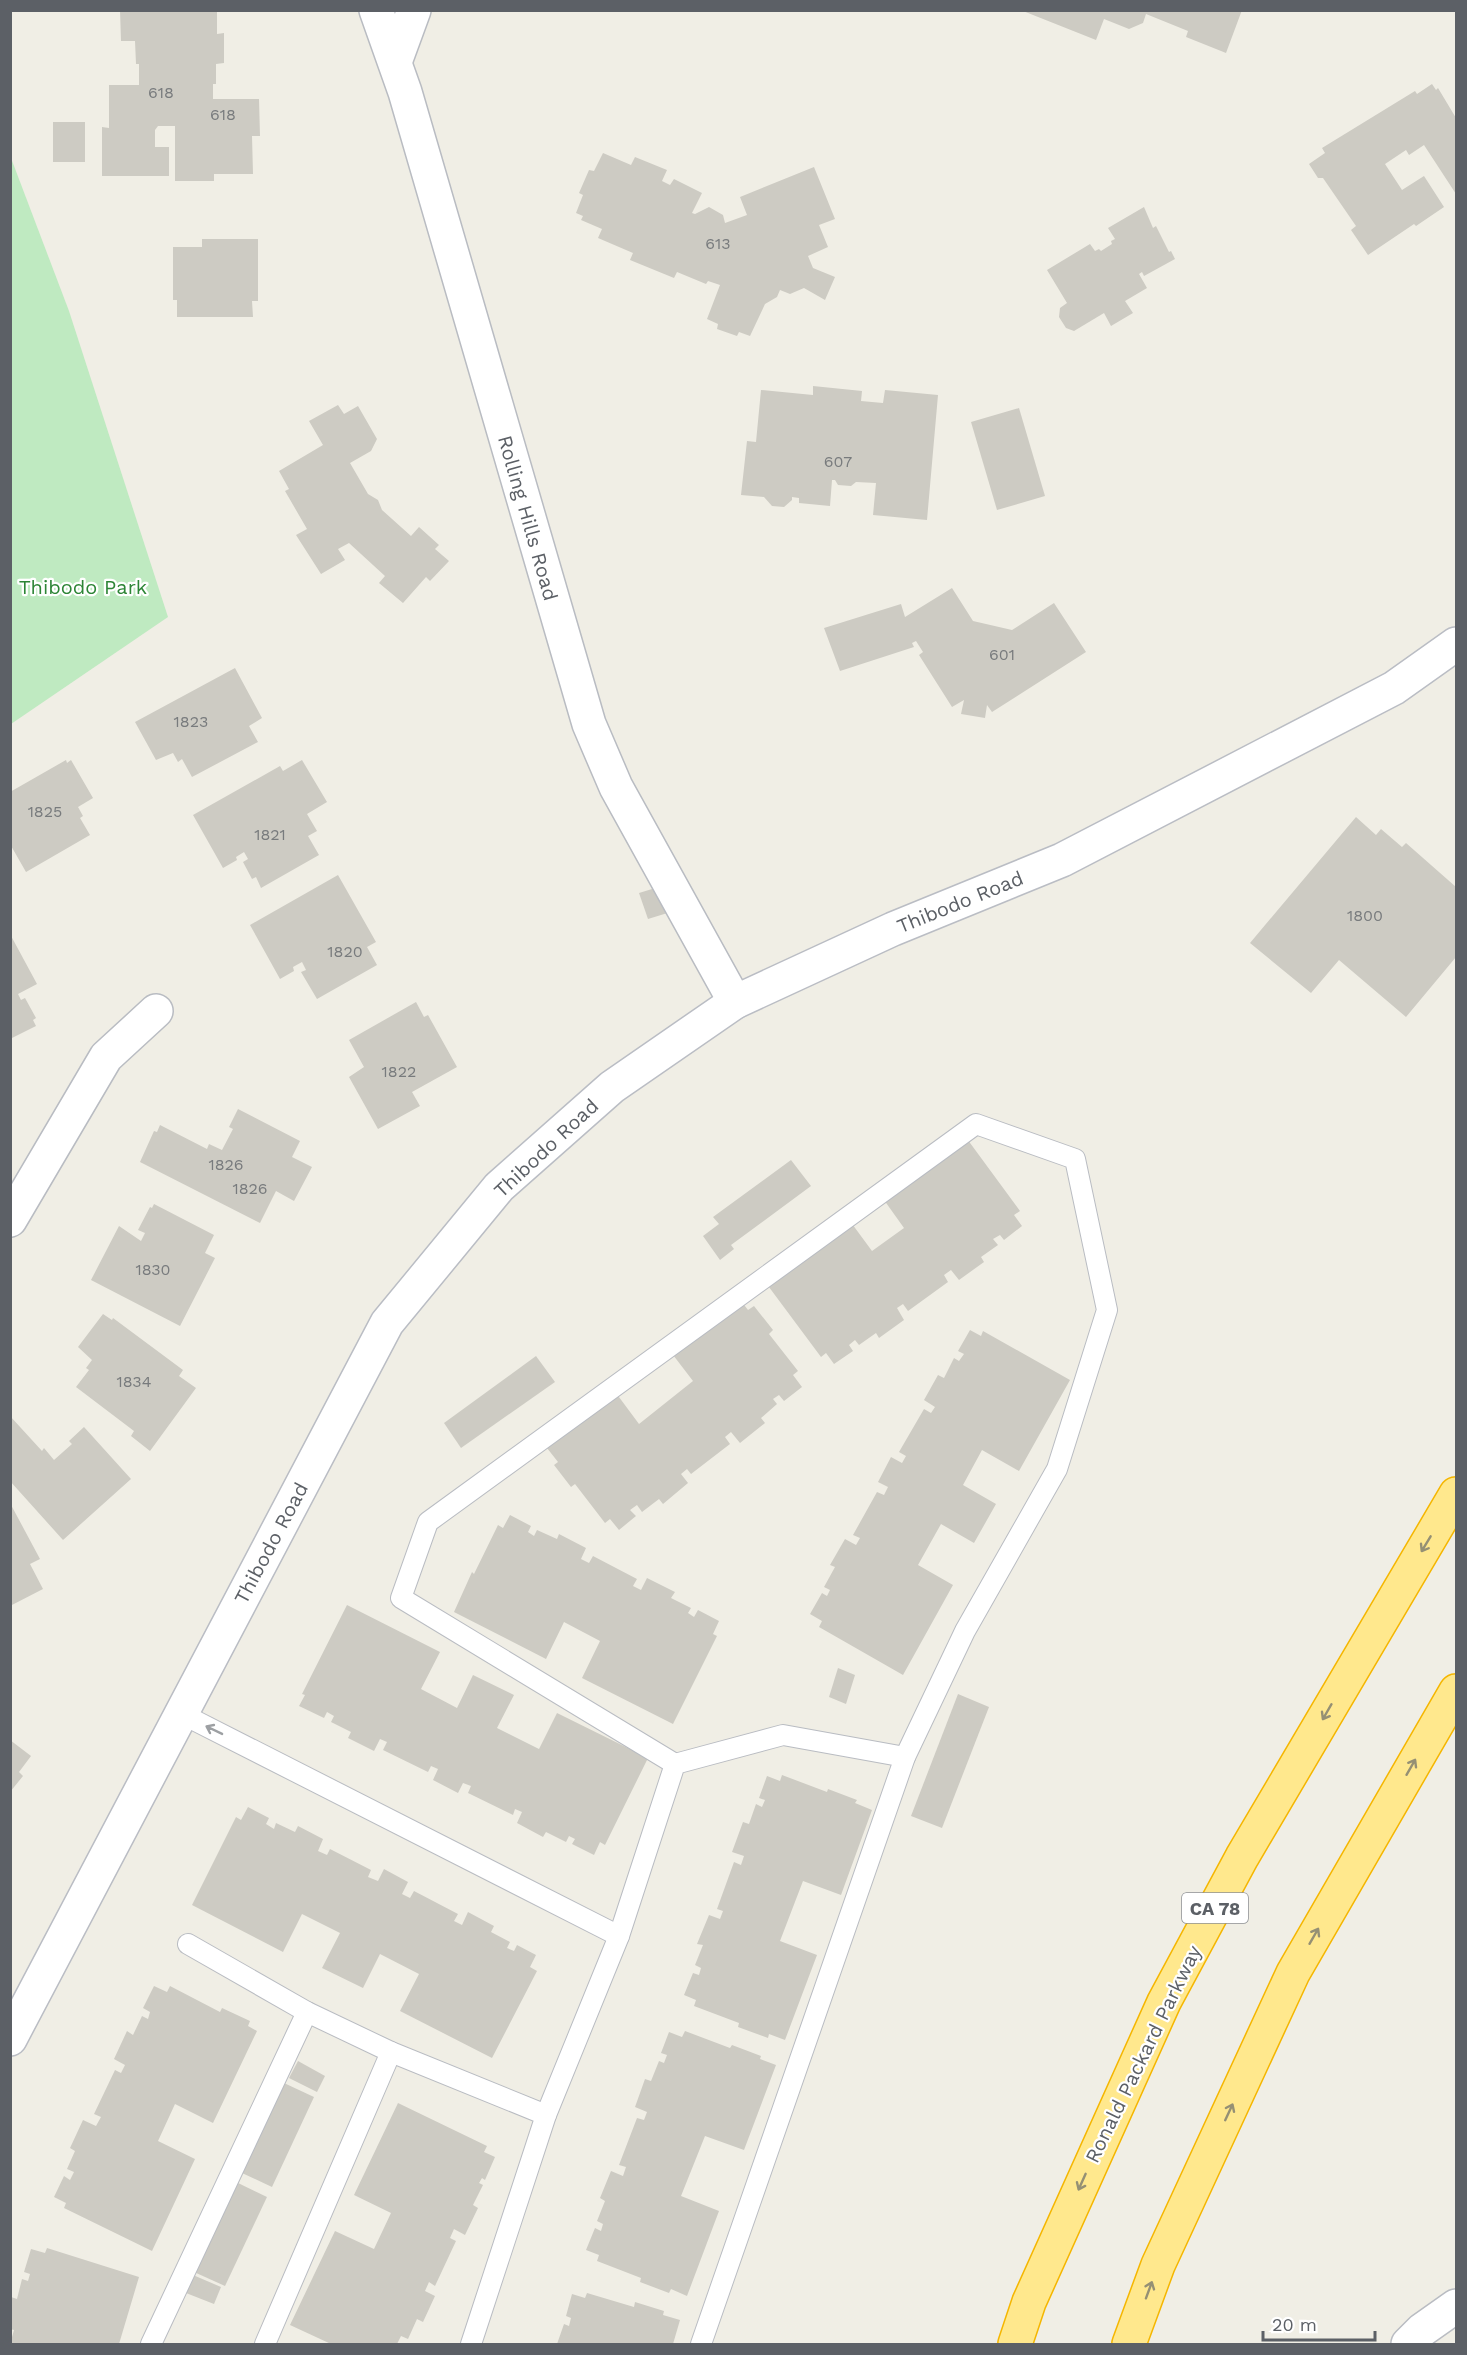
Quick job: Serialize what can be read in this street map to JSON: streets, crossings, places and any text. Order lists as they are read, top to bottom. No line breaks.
{"streets":{"highway":["CA 78","Ronald Packard Parkway"],"street":["Rolling Hills Road","Thibodo Road"]},"crossings":[["Rolling Hills Road","Thibodo Road"]],"parks":["Thibodo Park"],"house_numbers":["618","618","613","607","601","1823","1825","1821","1800","1820","1822","1826","1826","1830","1834"],"scale_bar":"20 m"}
